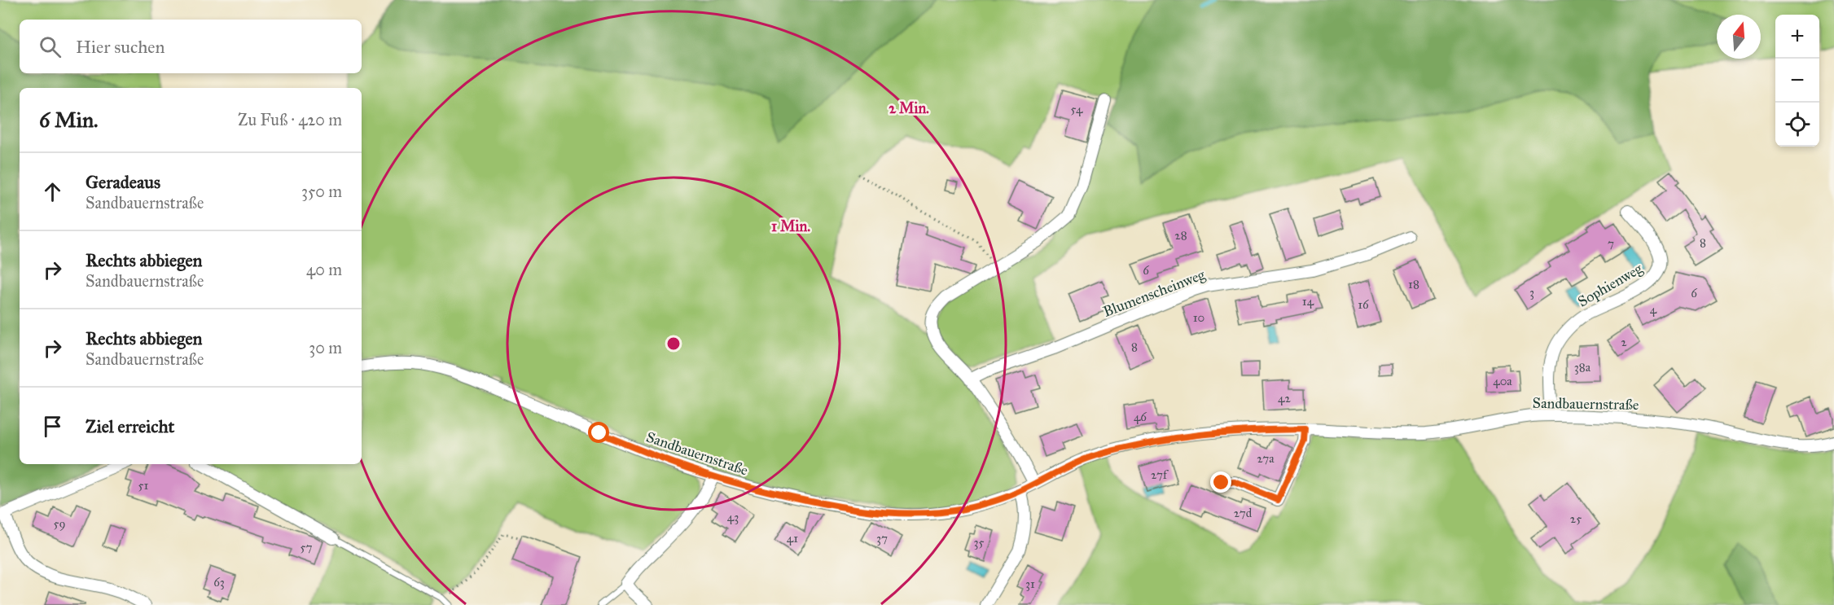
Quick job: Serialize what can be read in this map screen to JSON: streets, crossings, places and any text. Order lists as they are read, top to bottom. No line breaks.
{"streets":{"street":["Sophienweg","Blumenscheinweg","Sandbauernstraße"]},"crossings":[["Sophienweg","Sandbauernstraße"]],"house_numbers":["54","28","8","7","6","18","3","6","14","16","4","10","2","8","38a","40a","42","46","27a","27f","51","27d","43","25","59","41","37","35","57","63","31"],"north":"top","page":{"map_buttons":["+","−"],"search":"Hier suchen","heading":["6 Min.","Zu Fuß · 420 m"],"list":[["Geradeaus","Sandbauernstraße","350 m"],["Rechts abbiegen","Sandbauernstraße","40 m"],["Rechts abbiegen","Sandbauernstraße","30 m"],"Ziel erreicht"]},"rings":["2 Min.","1 Min."]}
